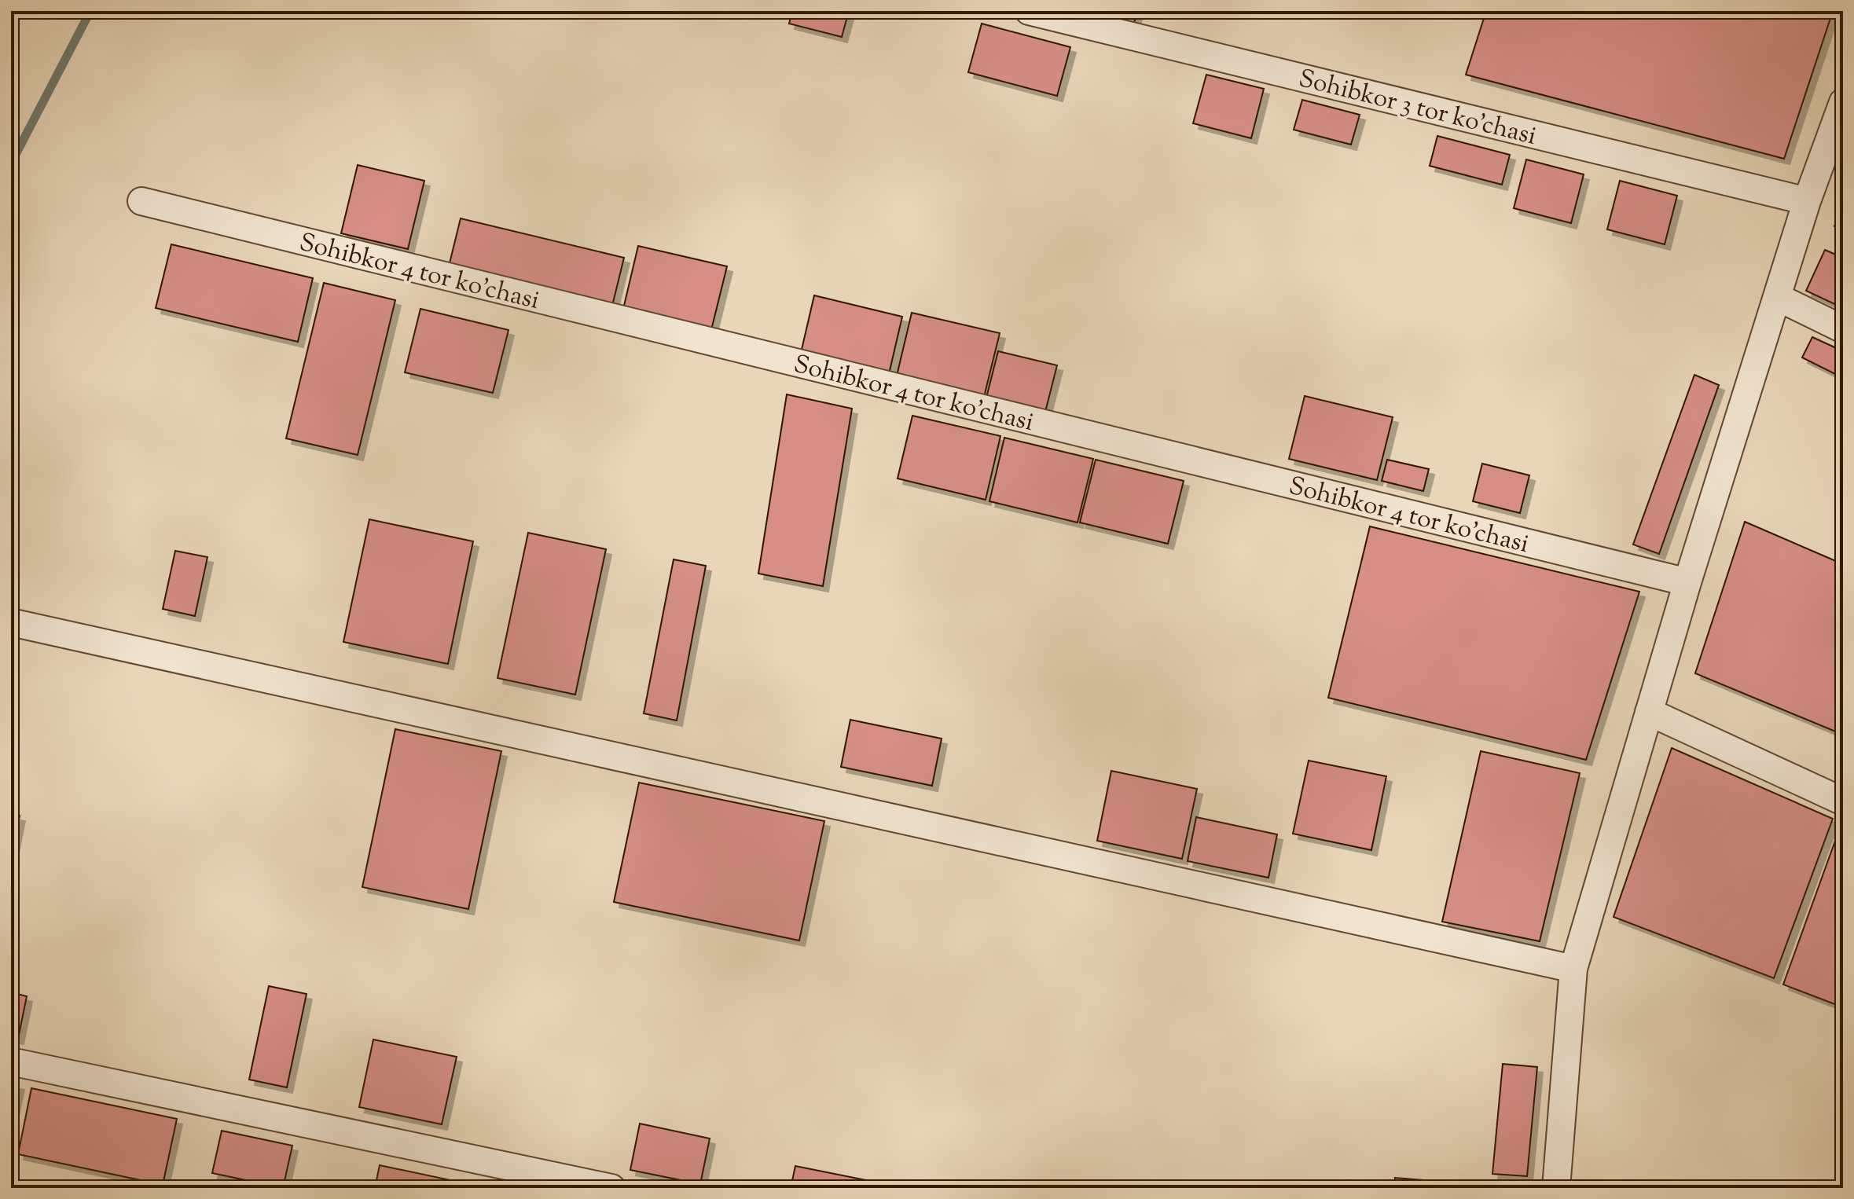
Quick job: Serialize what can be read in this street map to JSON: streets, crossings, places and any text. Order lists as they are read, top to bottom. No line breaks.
{"streets":{"street":["Sohibkor 3 tor ko'chasi","Sohibkor 4 tor ko'chasi"]}}
